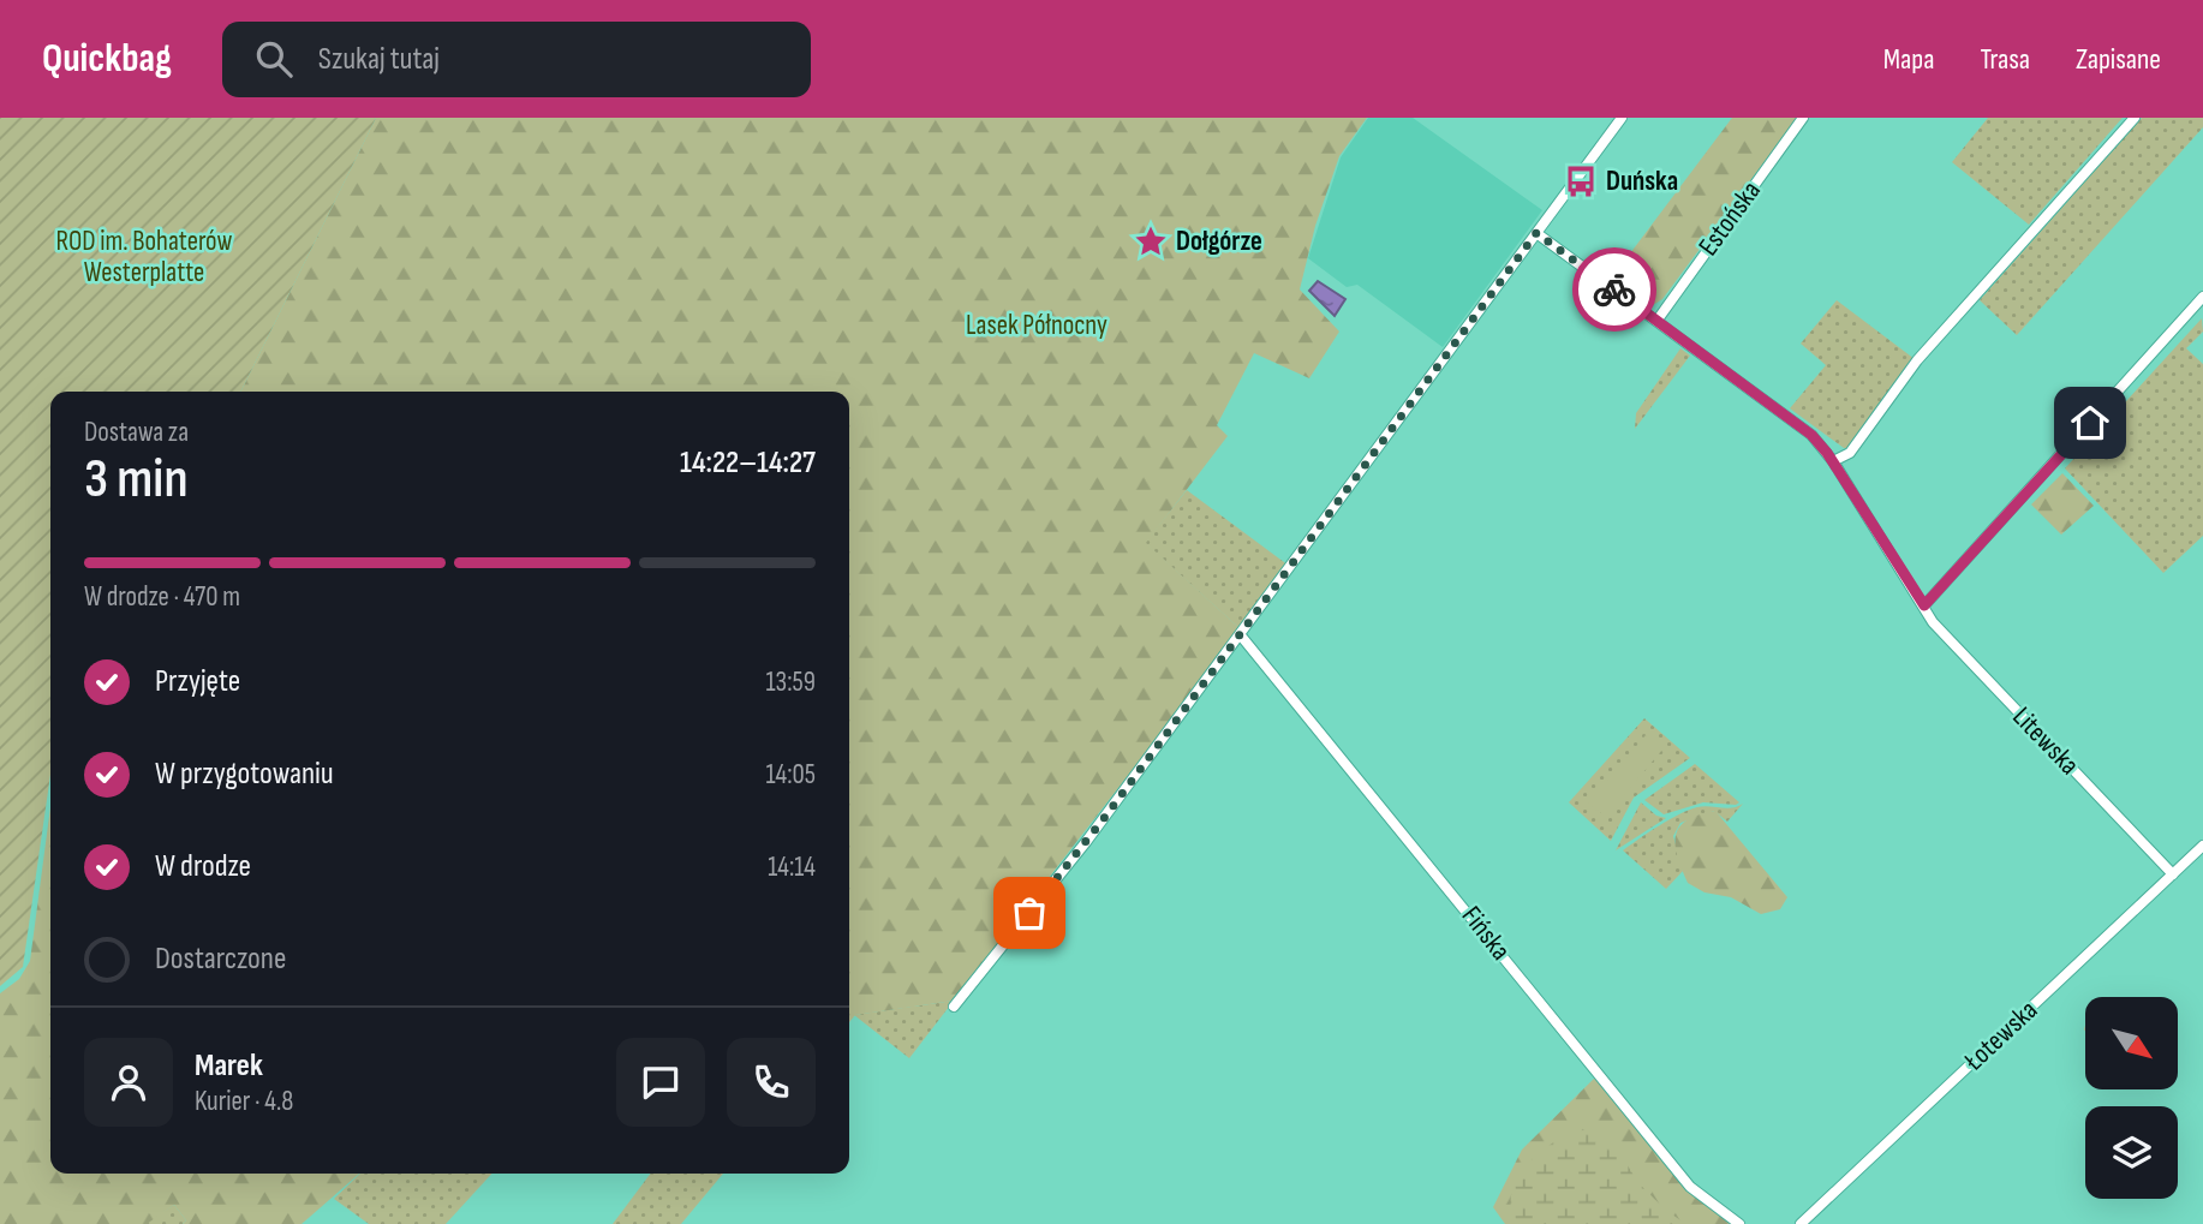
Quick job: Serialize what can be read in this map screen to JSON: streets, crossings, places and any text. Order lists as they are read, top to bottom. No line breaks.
{"streets":{"street":["Estońska","Litewska","Fińska","Łotewska"]},"crossings":[["Litewska","Łotewska"]],"parks":["ROD im. Bohaterów Westerplatte","Lasek Północny"],"places":{"bus stop":["Duńska"],"place":["Dołgórze"]},"north":"bottom right","page":{"header":"Quickbag","search":"Szukaj tutaj","nav":["Mapa","Trasa","Zapisane"],"heading":["3 min","Dostawa za","14:22–14:27"],"panel":["Marek","Kurier · 4.8"],"bar":"W drodze · 470 m","list":[["Przyjęte","13:59"],["W przygotowaniu","14:05"],["W drodze","14:14"],"Dostarczone"]}}
